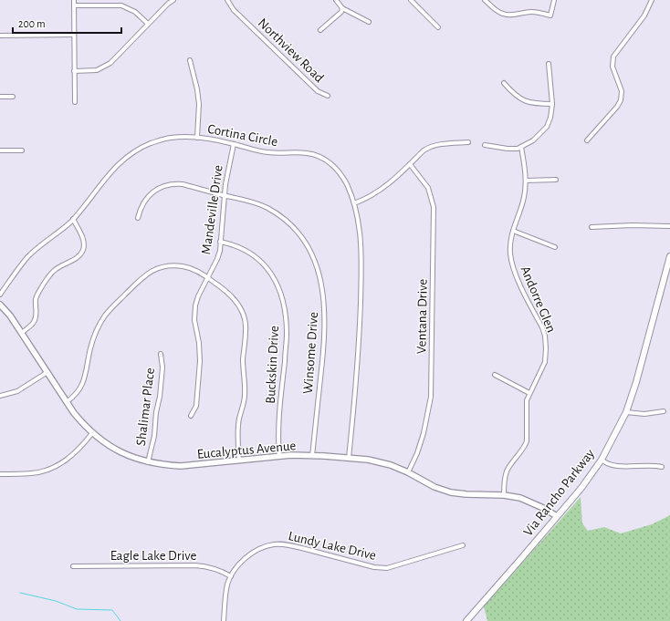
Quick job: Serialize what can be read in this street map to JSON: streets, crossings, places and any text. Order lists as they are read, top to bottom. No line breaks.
{"streets":{"main road":["Via Rancho Parkway"],"street":["Northview Road","Cortina Circle","Mandeville Drive","Andorre Glen","Ventana Drive","Winsome Drive","Buckskin Drive","Shalimar Place","Eucalyptus Avenue","Lundy Lake Drive","Eagle Lake Drive"]},"crossings":[["Cortina Circle","Mandeville Drive"],["Cortina Circle","Eucalyptus Avenue"],["Mandeville Drive","Winsome Drive"],["Mandeville Drive","Buckskin Drive"],["Andorre Glen","Eucalyptus Avenue"],["Ventana Drive","Eucalyptus Avenue"],["Winsome Drive","Eucalyptus Avenue"],["Buckskin Drive","Eucalyptus Avenue"],["Shalimar Place","Eucalyptus Avenue"],["Eucalyptus Avenue","Via Rancho Parkway"],["Lundy Lake Drive","Eagle Lake Drive"]],"scale_bar":"200 m"}
